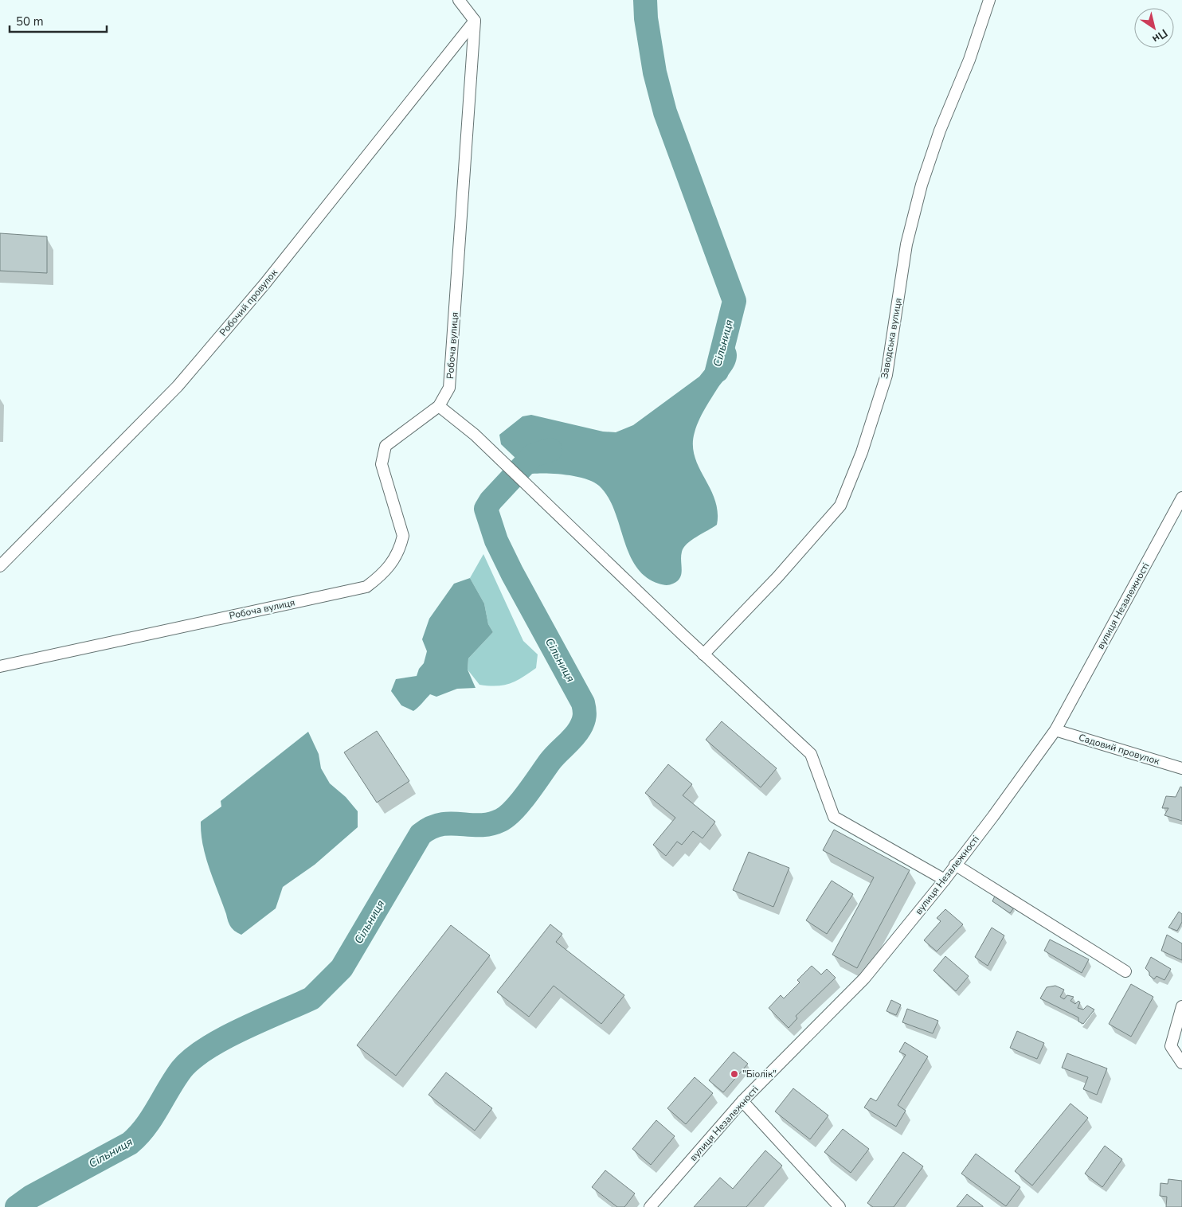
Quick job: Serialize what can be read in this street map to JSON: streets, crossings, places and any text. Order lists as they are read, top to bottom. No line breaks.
{"streets":{"street":["Робочий провулок","Заводська вулиця","Робоча вулиця","вулиця Незалежності","Садовий провулок"]},"crossings":[["Робочий провулок","Робоча вулиця"],["вулиця Незалежності","Садовий провулок"]],"water":["Сільниця"],"places":["\"Біолік\""],"scale_bar":"50 m","north":"bottom right"}
